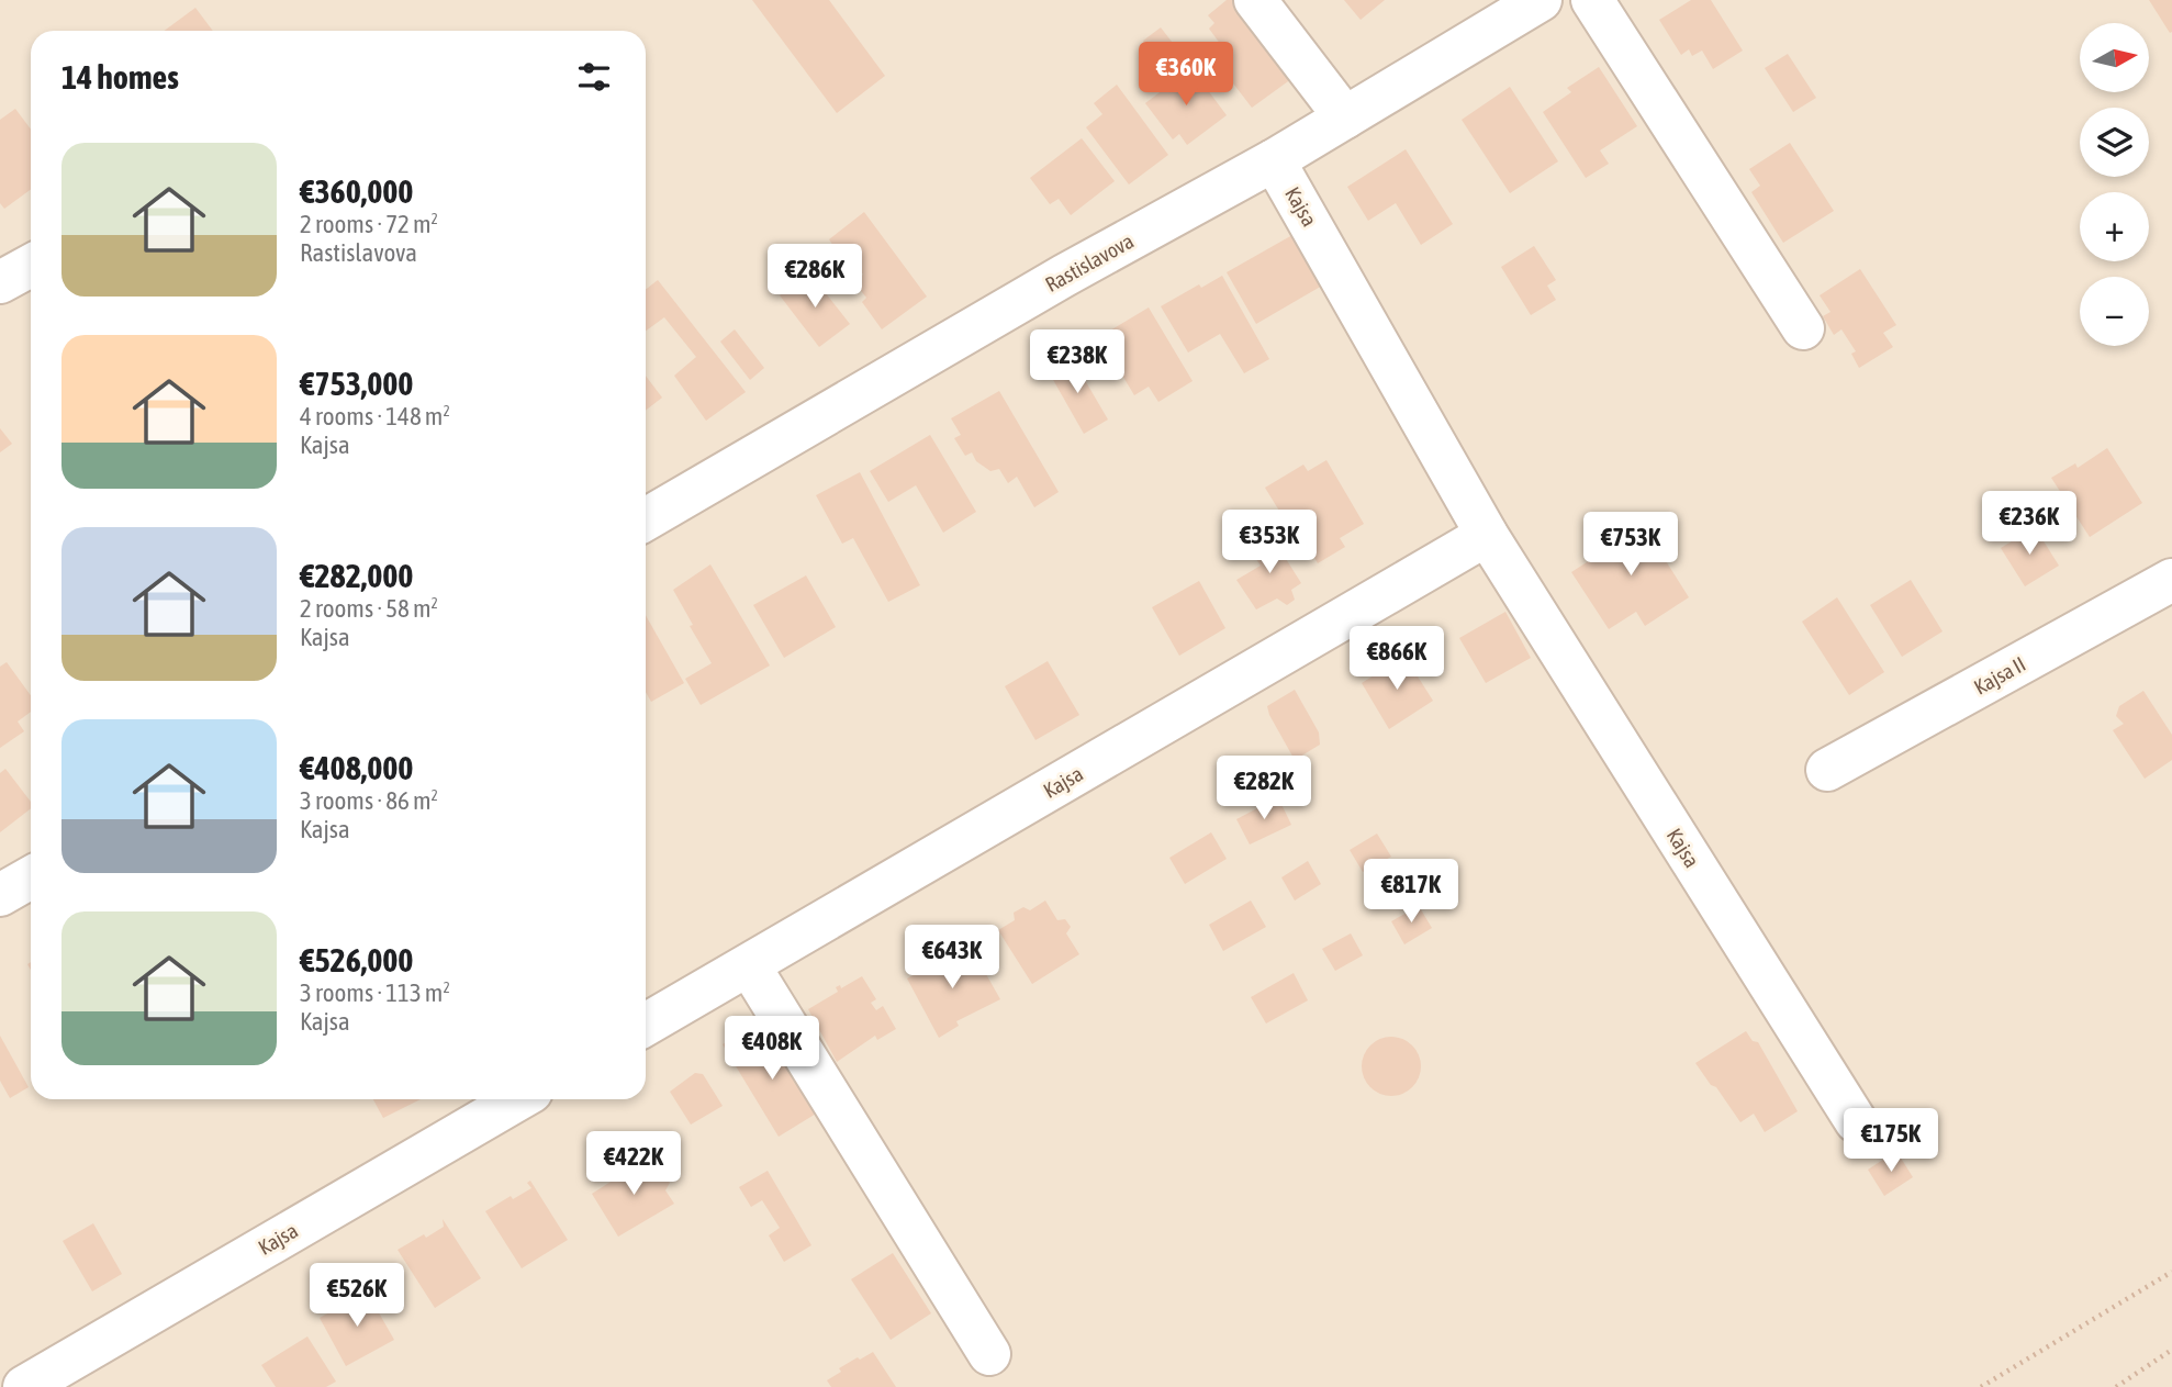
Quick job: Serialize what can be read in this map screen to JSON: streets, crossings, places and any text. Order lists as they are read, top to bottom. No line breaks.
{"streets":{"street":["Kajsa","Rastislavova","Kajsa II"]},"crossings":[["Kajsa","Rastislavova"]],"north":"right","page":{"map_buttons":["+","−"],"heading":"14 homes","price":["€360K","€286K","€238K","€236K","€353K","€753K","€866K","€282K","€817K","€643K","€408K","€175K","€422K","€526K"],"list":[{"name":"€360,000","note":"2 rooms · 72 m² · Rastislavova"},{"name":"€753,000","note":"4 rooms · 148 m² · Kajsa"},{"name":"€282,000","note":"2 rooms · 58 m² · Kajsa"},{"name":"€408,000","note":"3 rooms · 86 m² · Kajsa"},{"name":"€526,000","note":"3 rooms · 113 m² · Kajsa"}]}}
